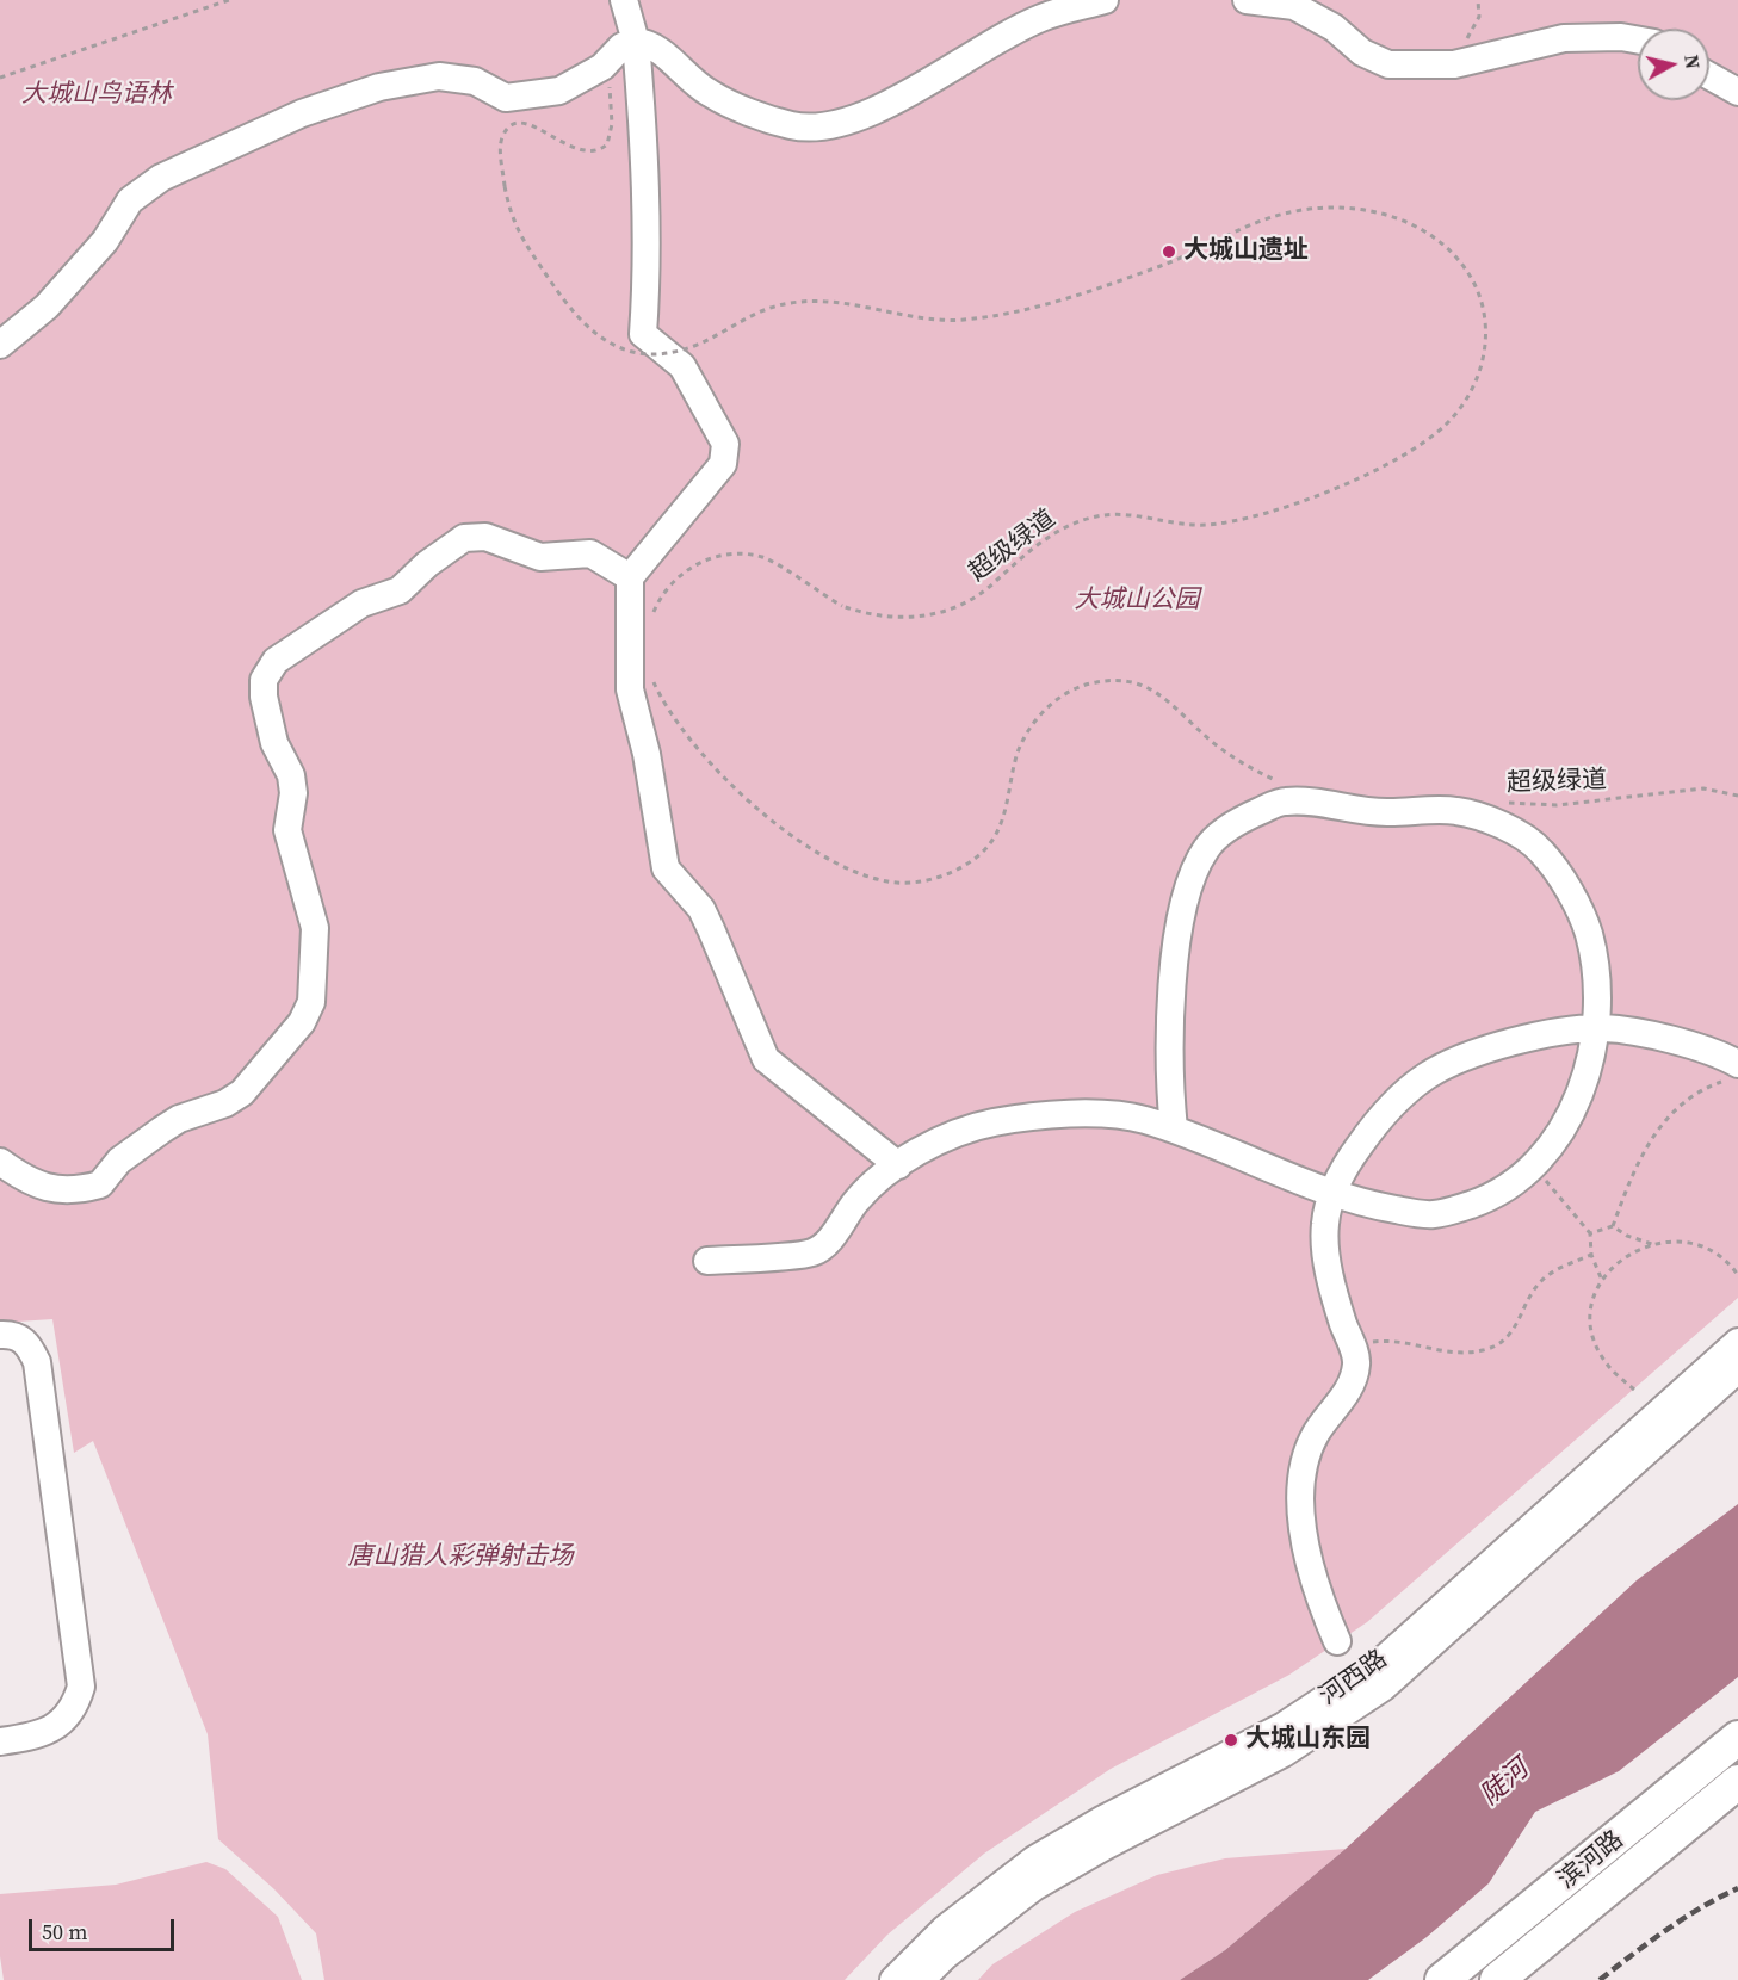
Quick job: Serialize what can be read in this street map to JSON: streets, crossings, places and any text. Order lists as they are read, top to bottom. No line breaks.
{"streets":{"main road":["滨河路"],"street":["河西路"],"path":["超级绿道"]},"water":["陡河"],"parks":["大城山鸟语林","大城山公园","唐山猎人彩弹射击场"],"places":["大城山遗址","大城山东园"],"scale_bar":"50 m","north":"right"}
